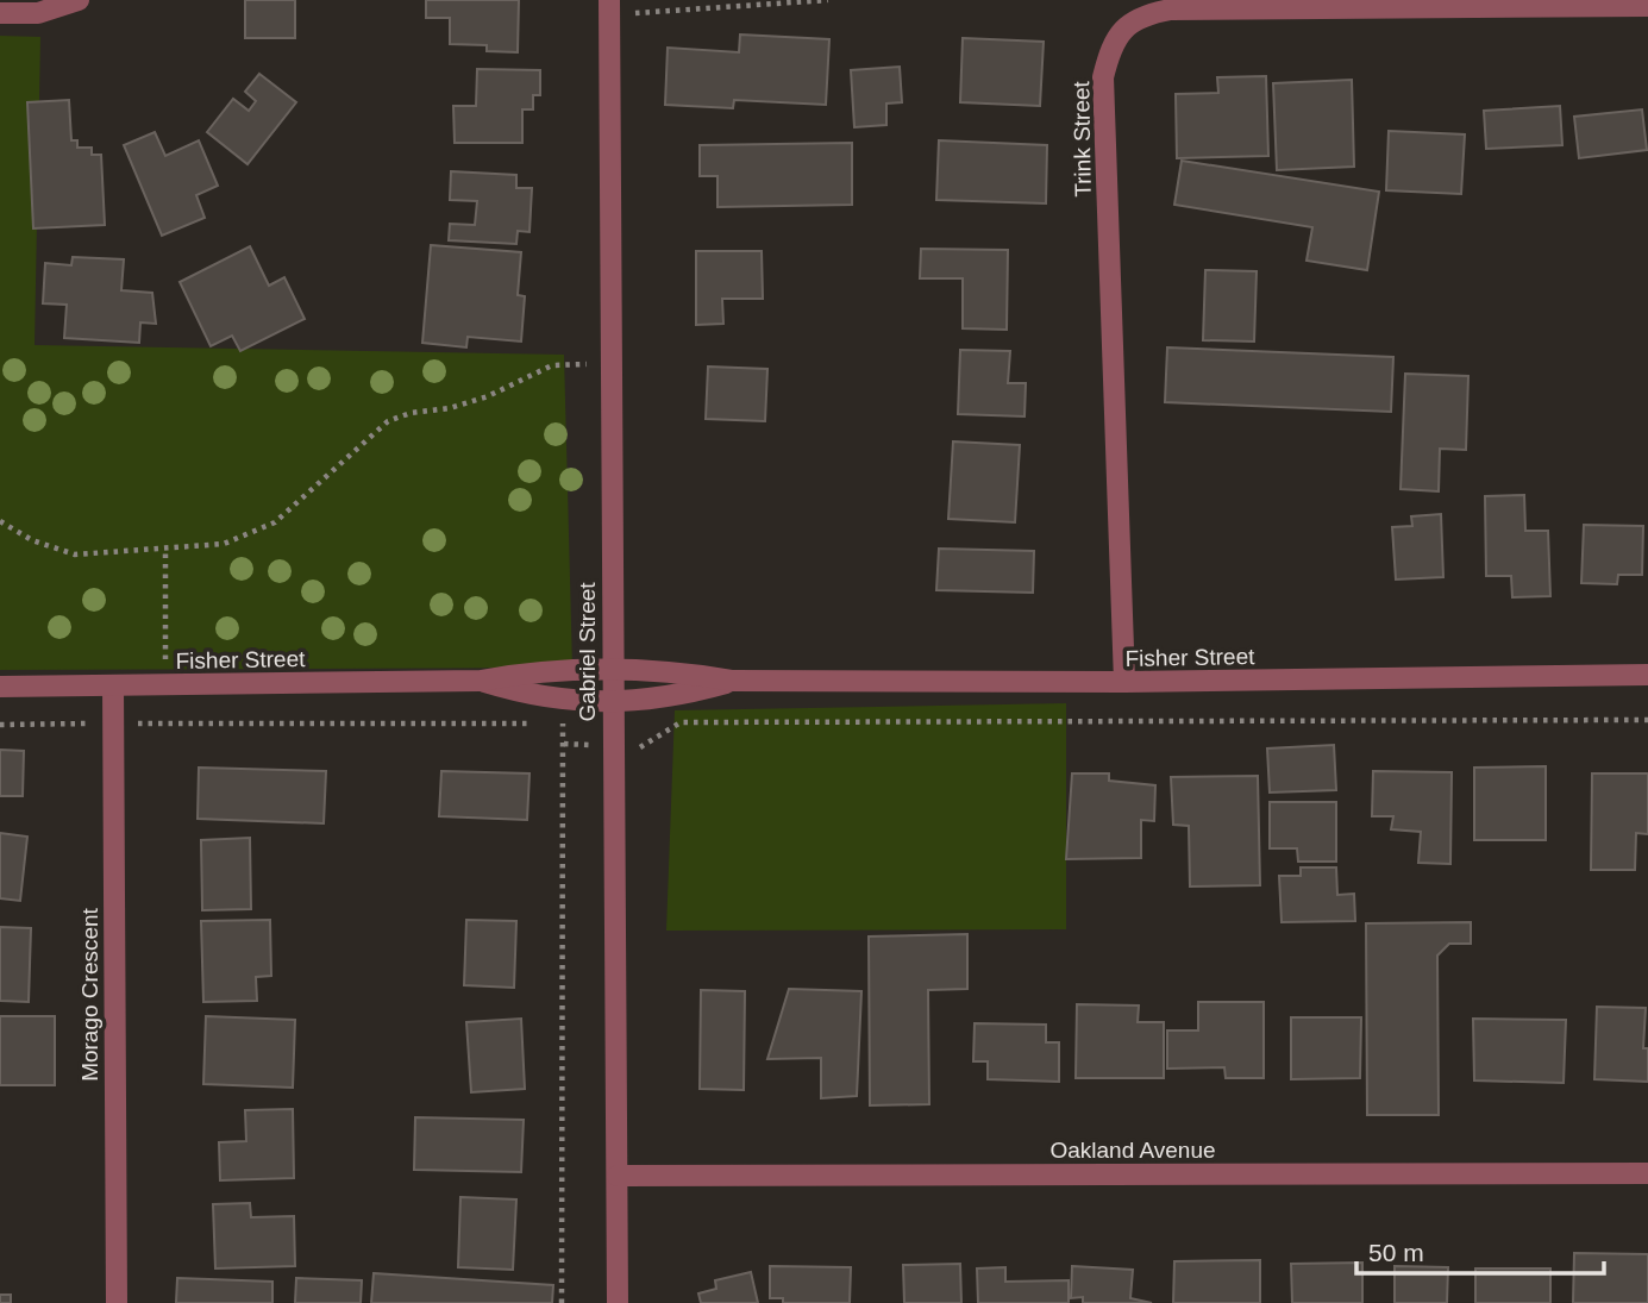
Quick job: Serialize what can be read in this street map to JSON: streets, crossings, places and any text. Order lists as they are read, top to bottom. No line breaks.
{"streets":{"street":["Trink Street","Gabriel Street","Fisher Street","Morago Crescent","Oakland Avenue"]},"crossings":[["Trink Street","Fisher Street"],["Gabriel Street","Fisher Street"],["Gabriel Street","Oakland Avenue"],["Fisher Street","Morago Crescent"]],"scale_bar":"50 m"}
